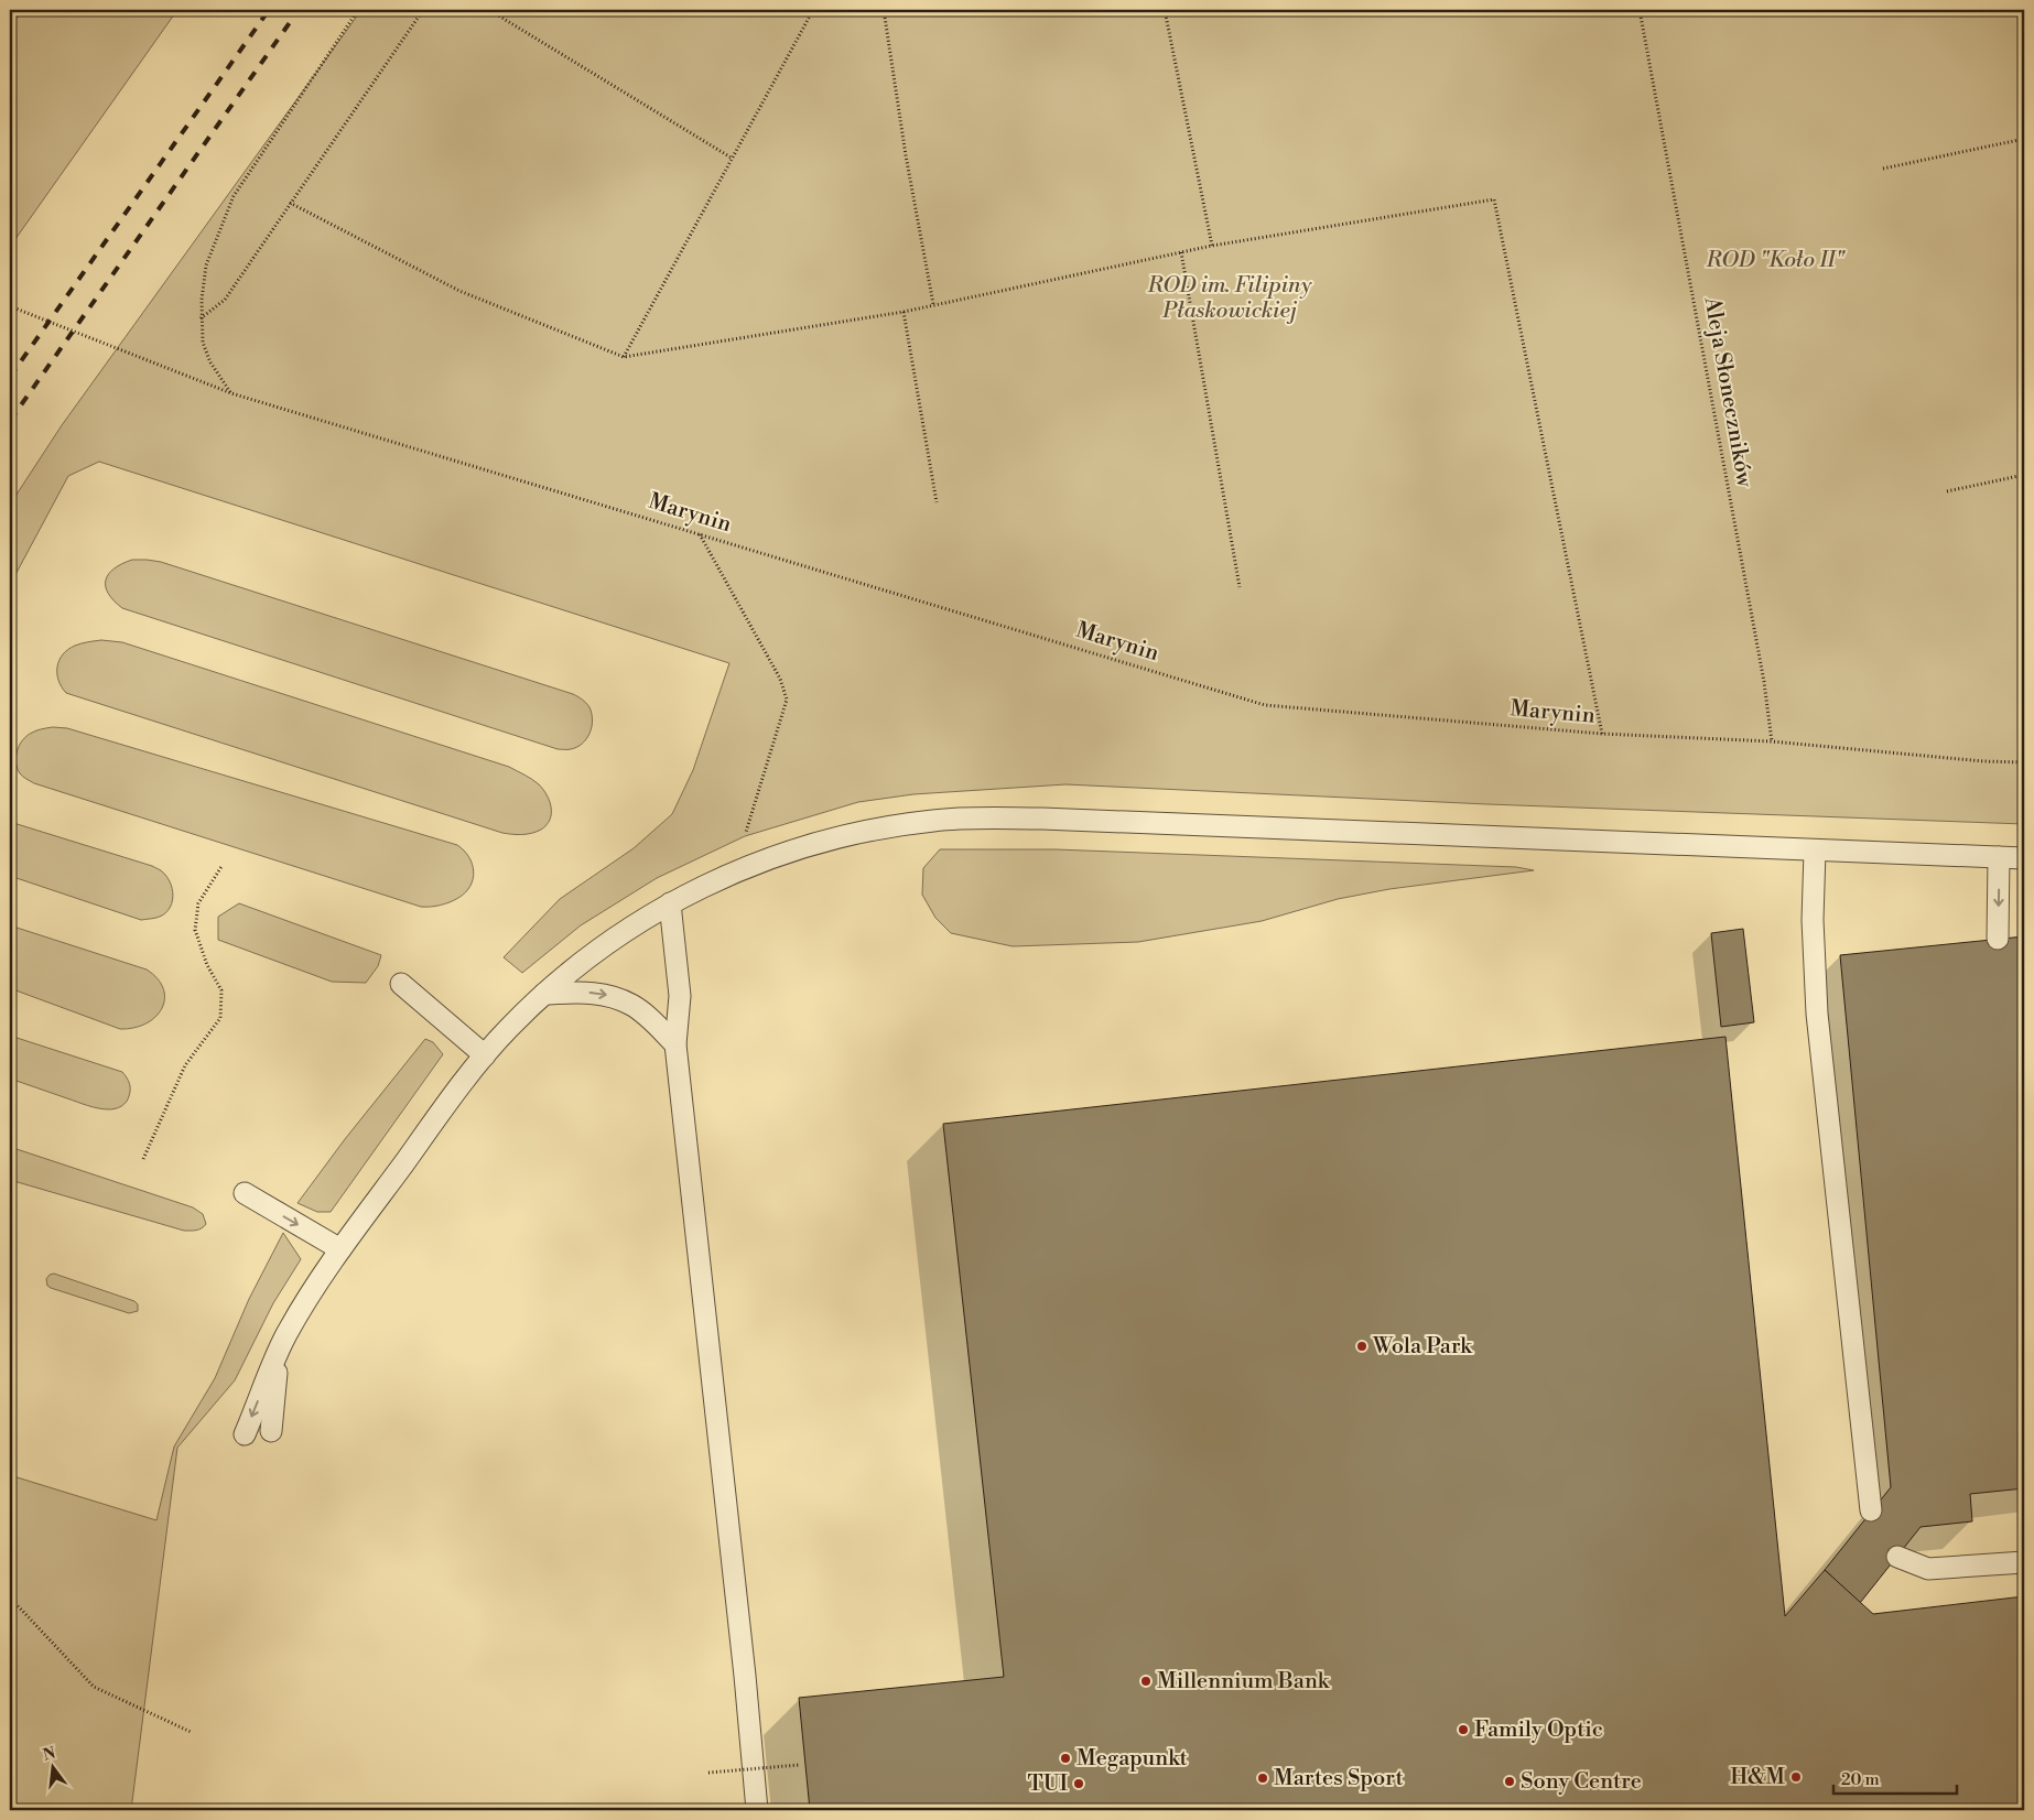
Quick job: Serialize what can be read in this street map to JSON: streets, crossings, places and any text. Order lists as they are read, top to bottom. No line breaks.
{"streets":{"path":["Aleja Słoneczników","Marynin"]},"crossings":[["Aleja Słoneczników","Marynin"]],"parks":["ROD \"Koło II\"","ROD im. Filipiny Płaskowickiej"],"places":["Wola Park","Millennium Bank","Family Optic","Megapunkt","H&M","Martes Sport","Sony Centre","TUI"],"scale_bar":"20 m","north":"top"}
